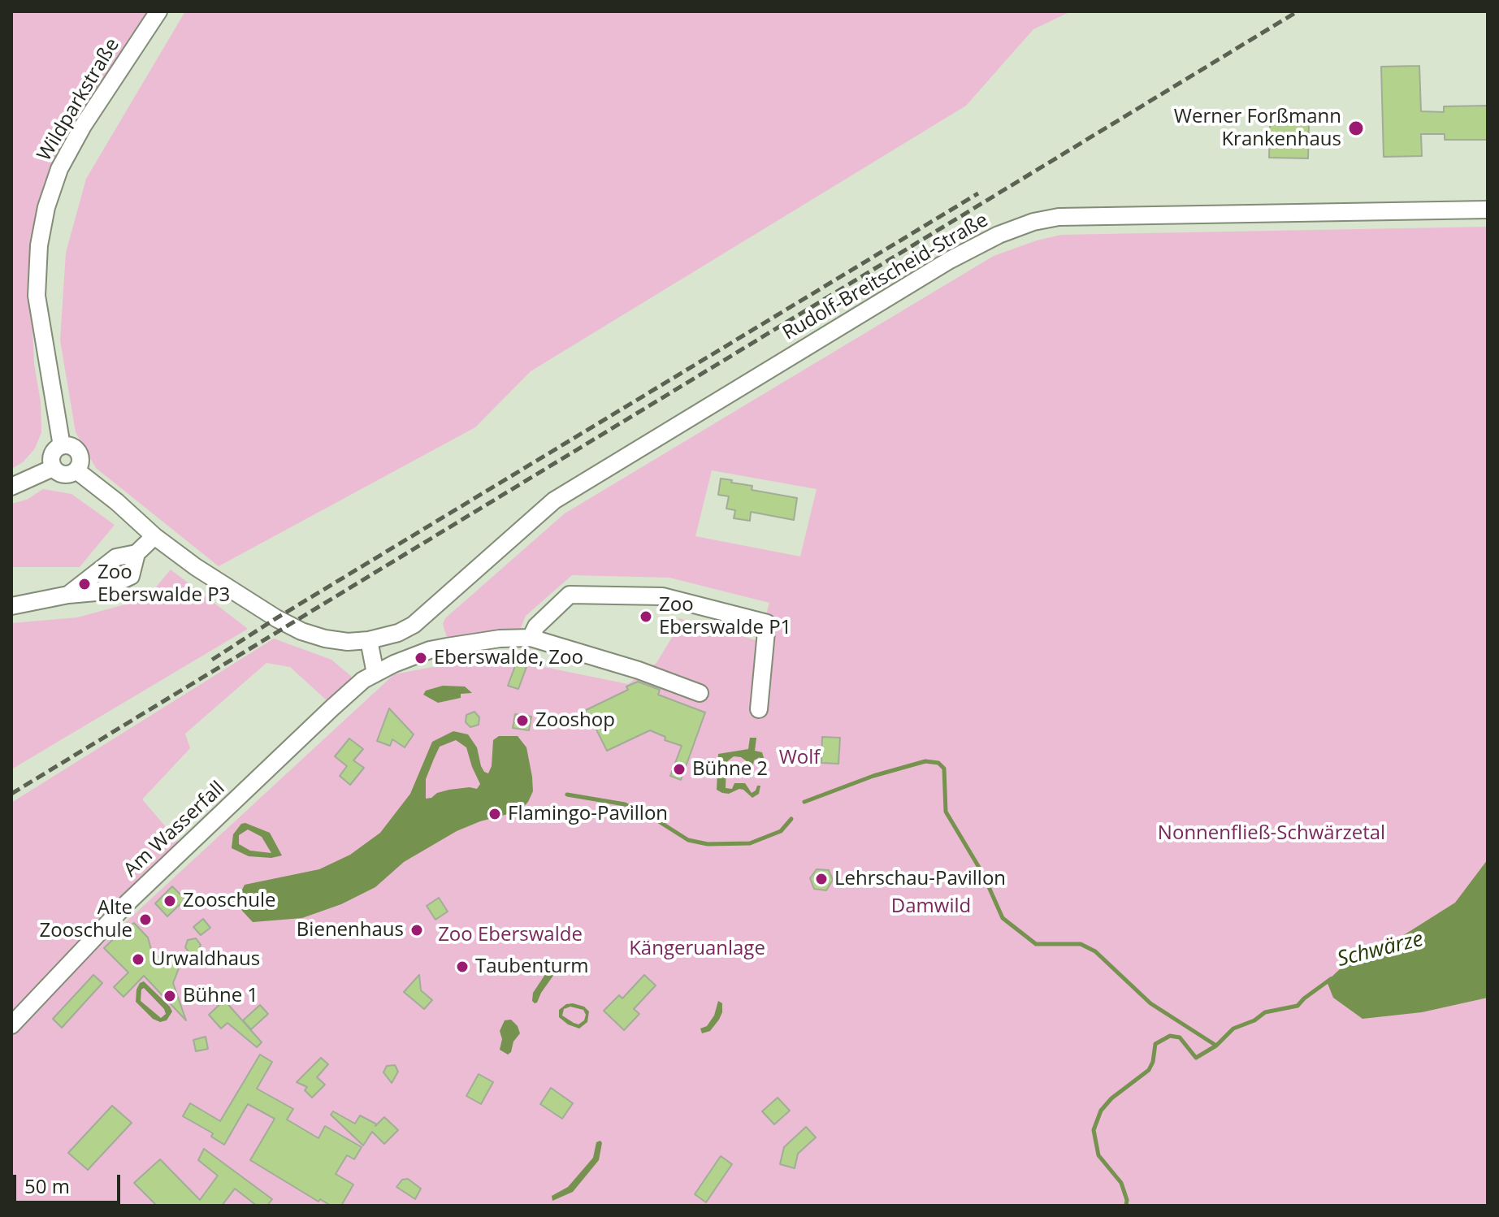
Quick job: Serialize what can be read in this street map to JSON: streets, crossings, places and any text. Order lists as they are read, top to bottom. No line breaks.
{"streets":{"street":["Wildparkstraße","Rudolf-Breitscheid-Straße","Am Wasserfall"]},"water":["Schwärze"],"parks":["Wolf","Nonnenfließ-Schwärzetal","Damwild","Zoo Eberswalde","Kängeruanlage"],"places":["Werner Forßmann Krankenhaus","Zoo Eberswalde P3","Zoo Eberswalde P1","Eberswalde, Zoo","Zooshop","Bühne 2","Flamingo-Pavillon","Lehrschau-Pavillon","Zooschule","Alte Zooschule","Bienenhaus","Urwaldhaus","Taubenturm","Bühne 1"],"scale_bar":"50 m"}
